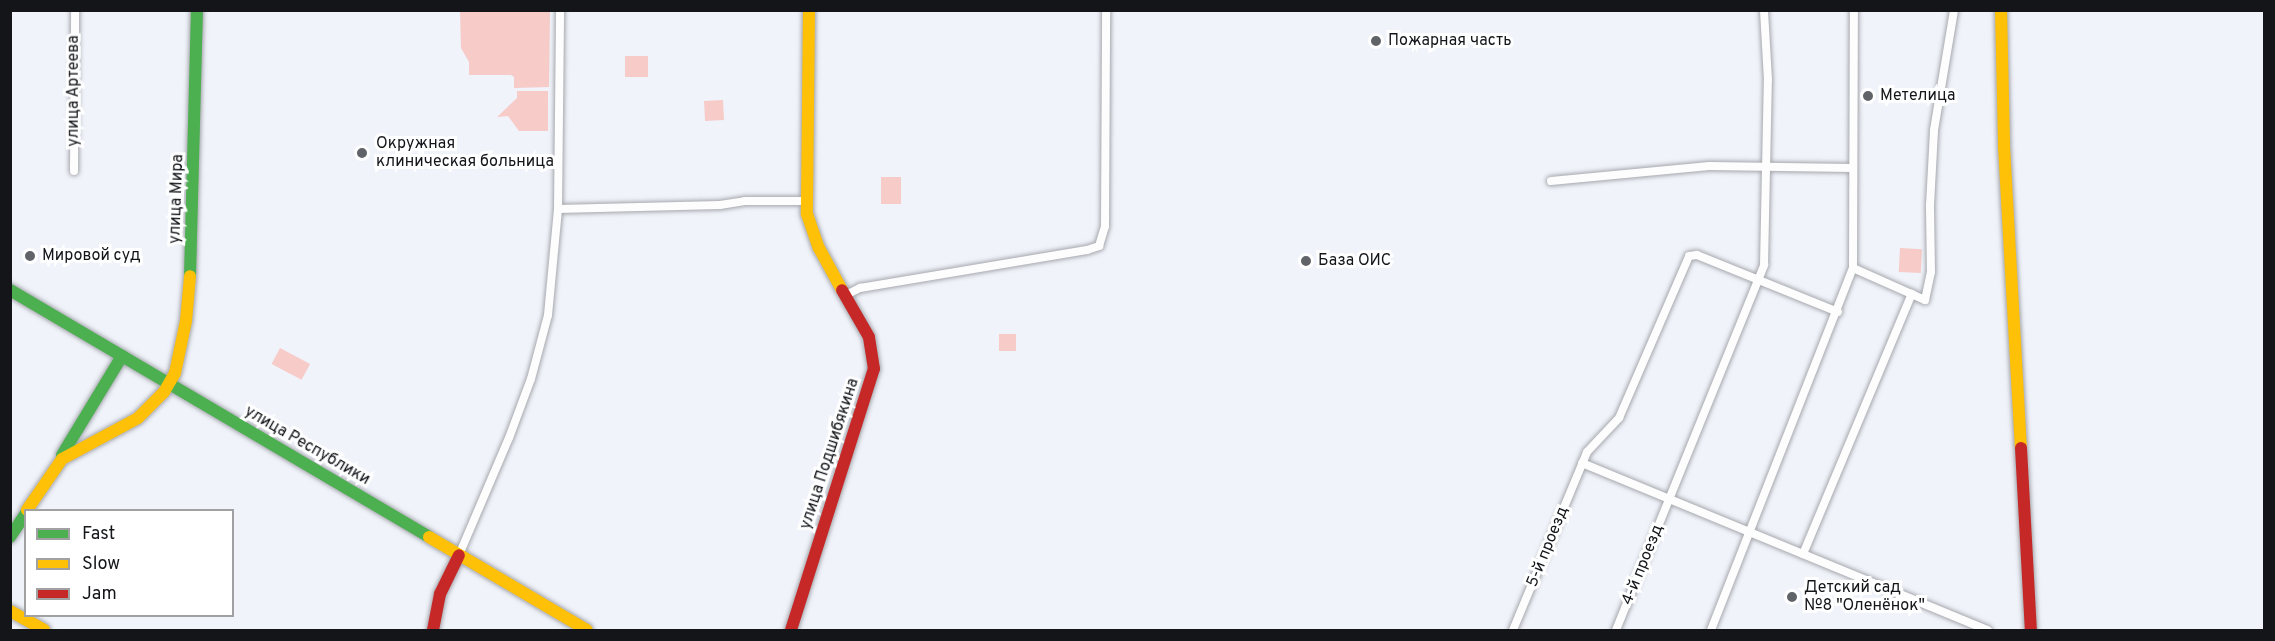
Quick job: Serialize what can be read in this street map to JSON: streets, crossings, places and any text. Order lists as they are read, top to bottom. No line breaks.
{"streets":{"main road":["улица Мира","улица Республики","улица Подшибякина"],"street":["улица Артеева","5-й проезд","4-й проезд"]},"crossings":[["улица Мира","улица Республики"],["5-й проезд","4-й проезд"]],"places":["Пожарная часть","Метелица","Окружная клиническая больница","Мировой суд","База ОИС","Детский сад №8 \"Оленёнок\""],"legend":["Fast","Slow","Jam"]}
